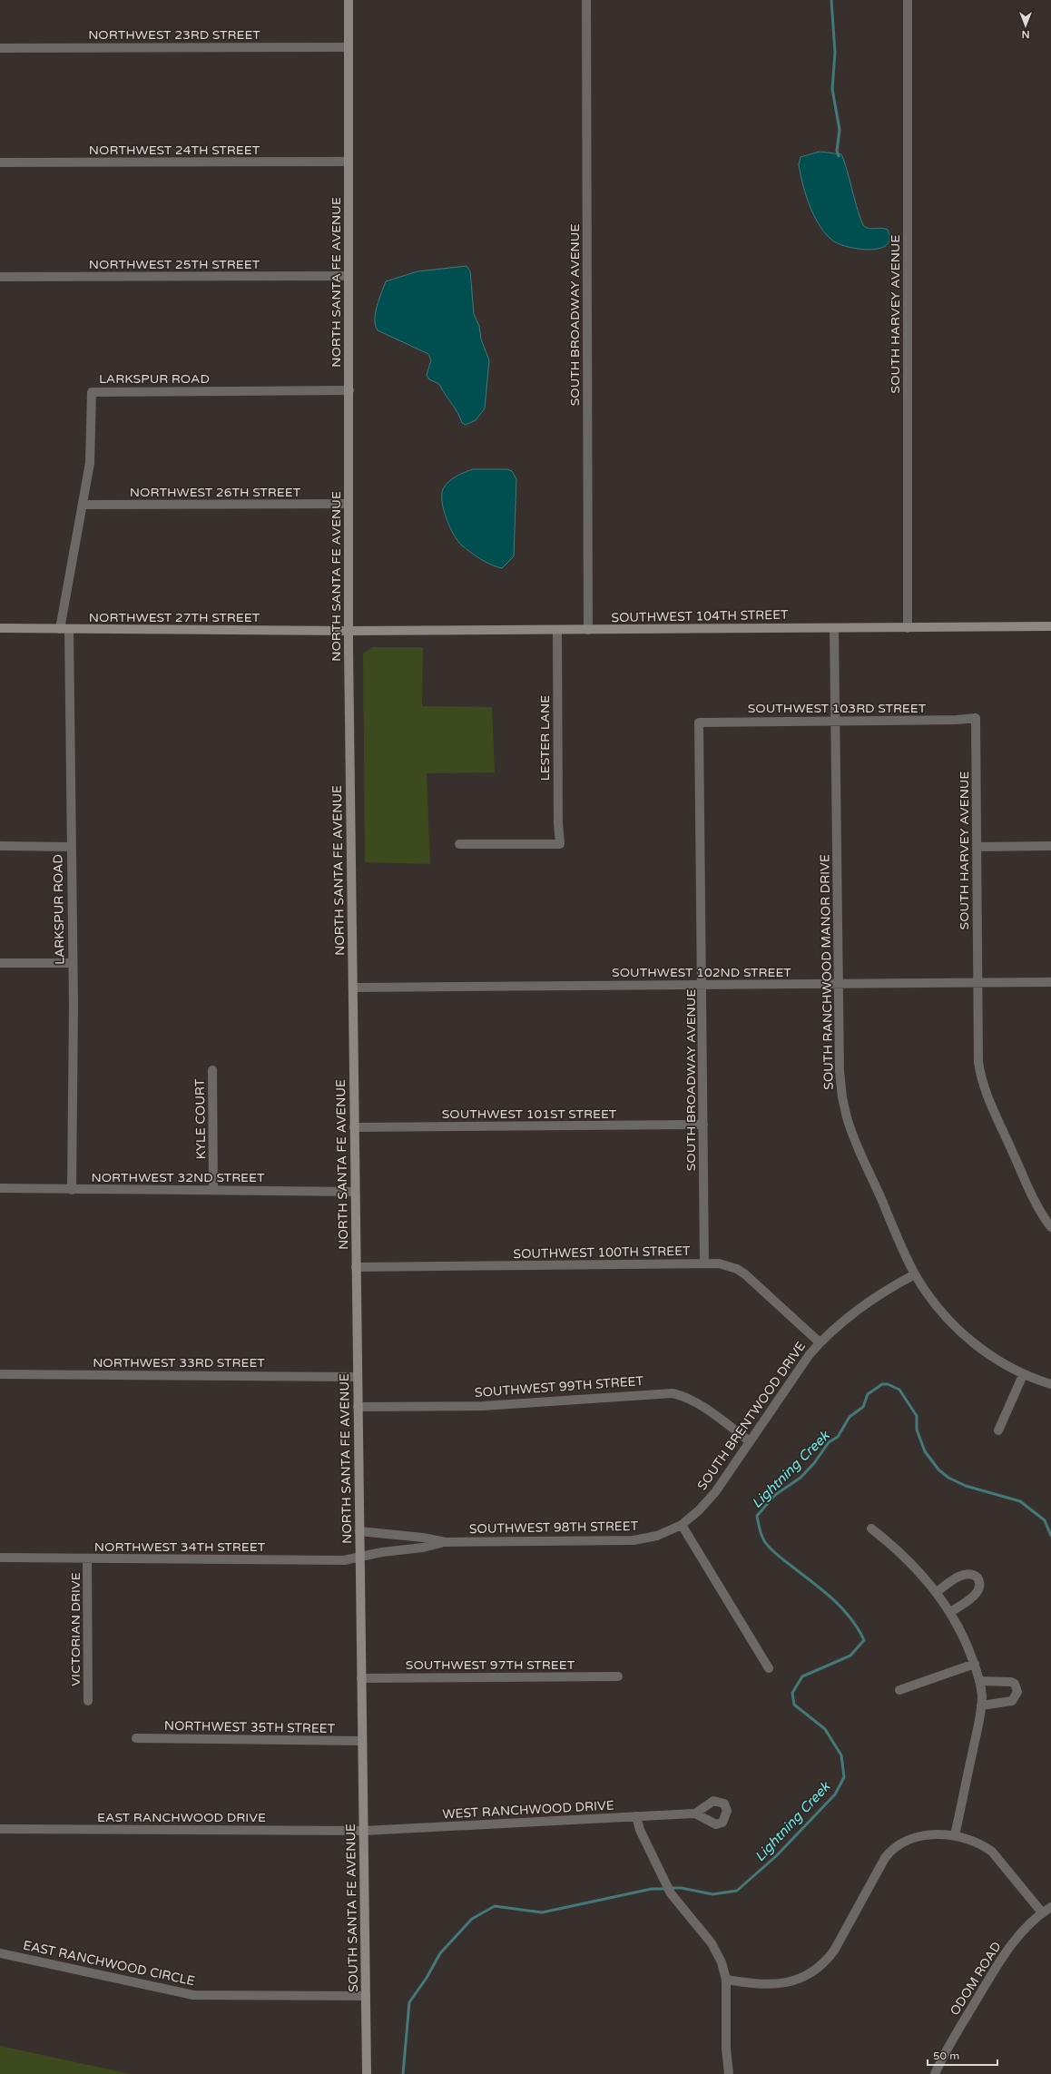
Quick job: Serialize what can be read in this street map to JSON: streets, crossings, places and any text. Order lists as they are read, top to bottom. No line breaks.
{"streets":{"main road":["NORTH SANTA FE AVENUE","SOUTHWEST 104TH STREET","NORTHWEST 27TH STREET","SOUTH SANTA FE AVENUE"],"street":["NORTHWEST 23RD STREET","NORTHWEST 24TH STREET","NORTHWEST 25TH STREET","SOUTH HARVEY AVENUE","SOUTH BROADWAY AVENUE","LARKSPUR ROAD","NORTHWEST 26TH STREET","SOUTHWEST 103RD STREET","LESTER LANE","SOUTHWEST 102ND STREET","SOUTH RANCHWOOD MANOR DRIVE","SOUTHWEST 101ST STREET","KYLE COURT","NORTHWEST 32ND STREET","SOUTHWEST 100TH STREET","NORTHWEST 33RD STREET","SOUTHWEST 99TH STREET","SOUTH BRENTWOOD DRIVE","SOUTHWEST 98TH STREET","NORTHWEST 34TH STREET","VICTORIAN DRIVE","SOUTHWEST 97TH STREET","NORTHWEST 35TH STREET","WEST RANCHWOOD DRIVE","EAST RANCHWOOD DRIVE","EAST RANCHWOOD CIRCLE","ODOM ROAD"]},"crossings":[["NORTHWEST 23RD STREET","NORTH SANTA FE AVENUE"],["NORTHWEST 24TH STREET","NORTH SANTA FE AVENUE"],["NORTHWEST 25TH STREET","NORTH SANTA FE AVENUE"],["NORTH SANTA FE AVENUE","LARKSPUR ROAD"],["NORTH SANTA FE AVENUE","NORTHWEST 26TH STREET"],["NORTH SANTA FE AVENUE","SOUTHWEST 104TH STREET"],["NORTH SANTA FE AVENUE","NORTHWEST 27TH STREET"],["NORTH SANTA FE AVENUE","SOUTHWEST 102ND STREET"],["NORTH SANTA FE AVENUE","SOUTHWEST 101ST STREET"],["NORTH SANTA FE AVENUE","NORTHWEST 32ND STREET"],["NORTH SANTA FE AVENUE","SOUTHWEST 100TH STREET"],["NORTH SANTA FE AVENUE","NORTHWEST 33RD STREET"],["NORTH SANTA FE AVENUE","SOUTHWEST 99TH STREET"],["NORTH SANTA FE AVENUE","SOUTHWEST 98TH STREET"],["NORTH SANTA FE AVENUE","NORTHWEST 34TH STREET"],["NORTH SANTA FE AVENUE","SOUTHWEST 97TH STREET"],["NORTH SANTA FE AVENUE","NORTHWEST 35TH STREET"],["NORTH SANTA FE AVENUE","SOUTH SANTA FE AVENUE"],["SOUTH HARVEY AVENUE","SOUTHWEST 104TH STREET"],["SOUTH HARVEY AVENUE","SOUTHWEST 103RD STREET"],["SOUTH HARVEY AVENUE","SOUTHWEST 102ND STREET"],["SOUTH BROADWAY AVENUE","SOUTHWEST 104TH STREET"],["SOUTH BROADWAY AVENUE","SOUTHWEST 103RD STREET"],["SOUTH BROADWAY AVENUE","SOUTHWEST 102ND STREET"],["SOUTH BROADWAY AVENUE","SOUTHWEST 101ST STREET"],["SOUTH BROADWAY AVENUE","SOUTHWEST 100TH STREET"],["LARKSPUR ROAD","NORTHWEST 26TH STREET"],["LARKSPUR ROAD","NORTHWEST 27TH STREET"],["LARKSPUR ROAD","NORTHWEST 32ND STREET"],["SOUTHWEST 104TH STREET","NORTHWEST 27TH STREET"],["SOUTHWEST 104TH STREET","LESTER LANE"],["SOUTHWEST 104TH STREET","SOUTH RANCHWOOD MANOR DRIVE"],["SOUTHWEST 103RD STREET","SOUTH RANCHWOOD MANOR DRIVE"],["SOUTHWEST 102ND STREET","SOUTH RANCHWOOD MANOR DRIVE"],["SOUTH RANCHWOOD MANOR DRIVE","SOUTH BRENTWOOD DRIVE"],["KYLE COURT","NORTHWEST 32ND STREET"],["SOUTHWEST 100TH STREET","SOUTH BRENTWOOD DRIVE"],["SOUTHWEST 99TH STREET","SOUTH BRENTWOOD DRIVE"],["SOUTH BRENTWOOD DRIVE","SOUTHWEST 98TH STREET"],["SOUTHWEST 98TH STREET","NORTHWEST 34TH STREET"],["NORTHWEST 34TH STREET","VICTORIAN DRIVE"],["NORTHWEST 35TH STREET","SOUTH SANTA FE AVENUE"],["WEST RANCHWOOD DRIVE","EAST RANCHWOOD DRIVE"],["WEST RANCHWOOD DRIVE","SOUTH SANTA FE AVENUE"],["EAST RANCHWOOD DRIVE","SOUTH SANTA FE AVENUE"],["SOUTH SANTA FE AVENUE","EAST RANCHWOOD CIRCLE"]],"water":["Lightning Creek"],"scale_bar":"50 m","north":"bottom"}
